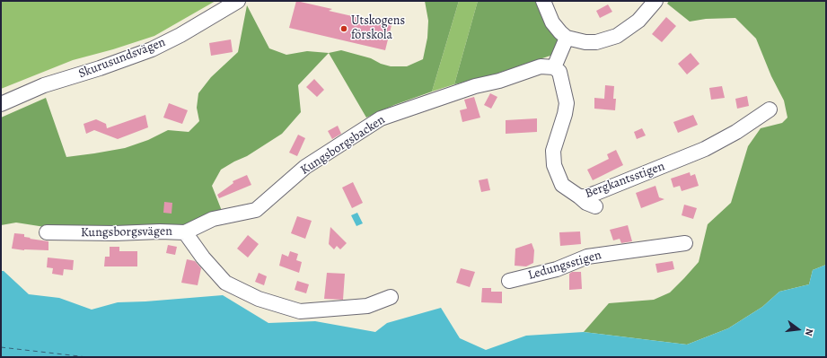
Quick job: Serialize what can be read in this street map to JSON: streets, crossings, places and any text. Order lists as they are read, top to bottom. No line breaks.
{"streets":{"street":["Skurusundsvägen","Kungsborgsbacken","Bergkantsstigen","Kungsborgsvägen","Ledungsstigen"]},"crossings":[["Kungsborgsbacken","Bergkantsstigen"],["Kungsborgsbacken","Kungsborgsvägen"]],"places":["Utskogens förskola"],"north":"right"}
